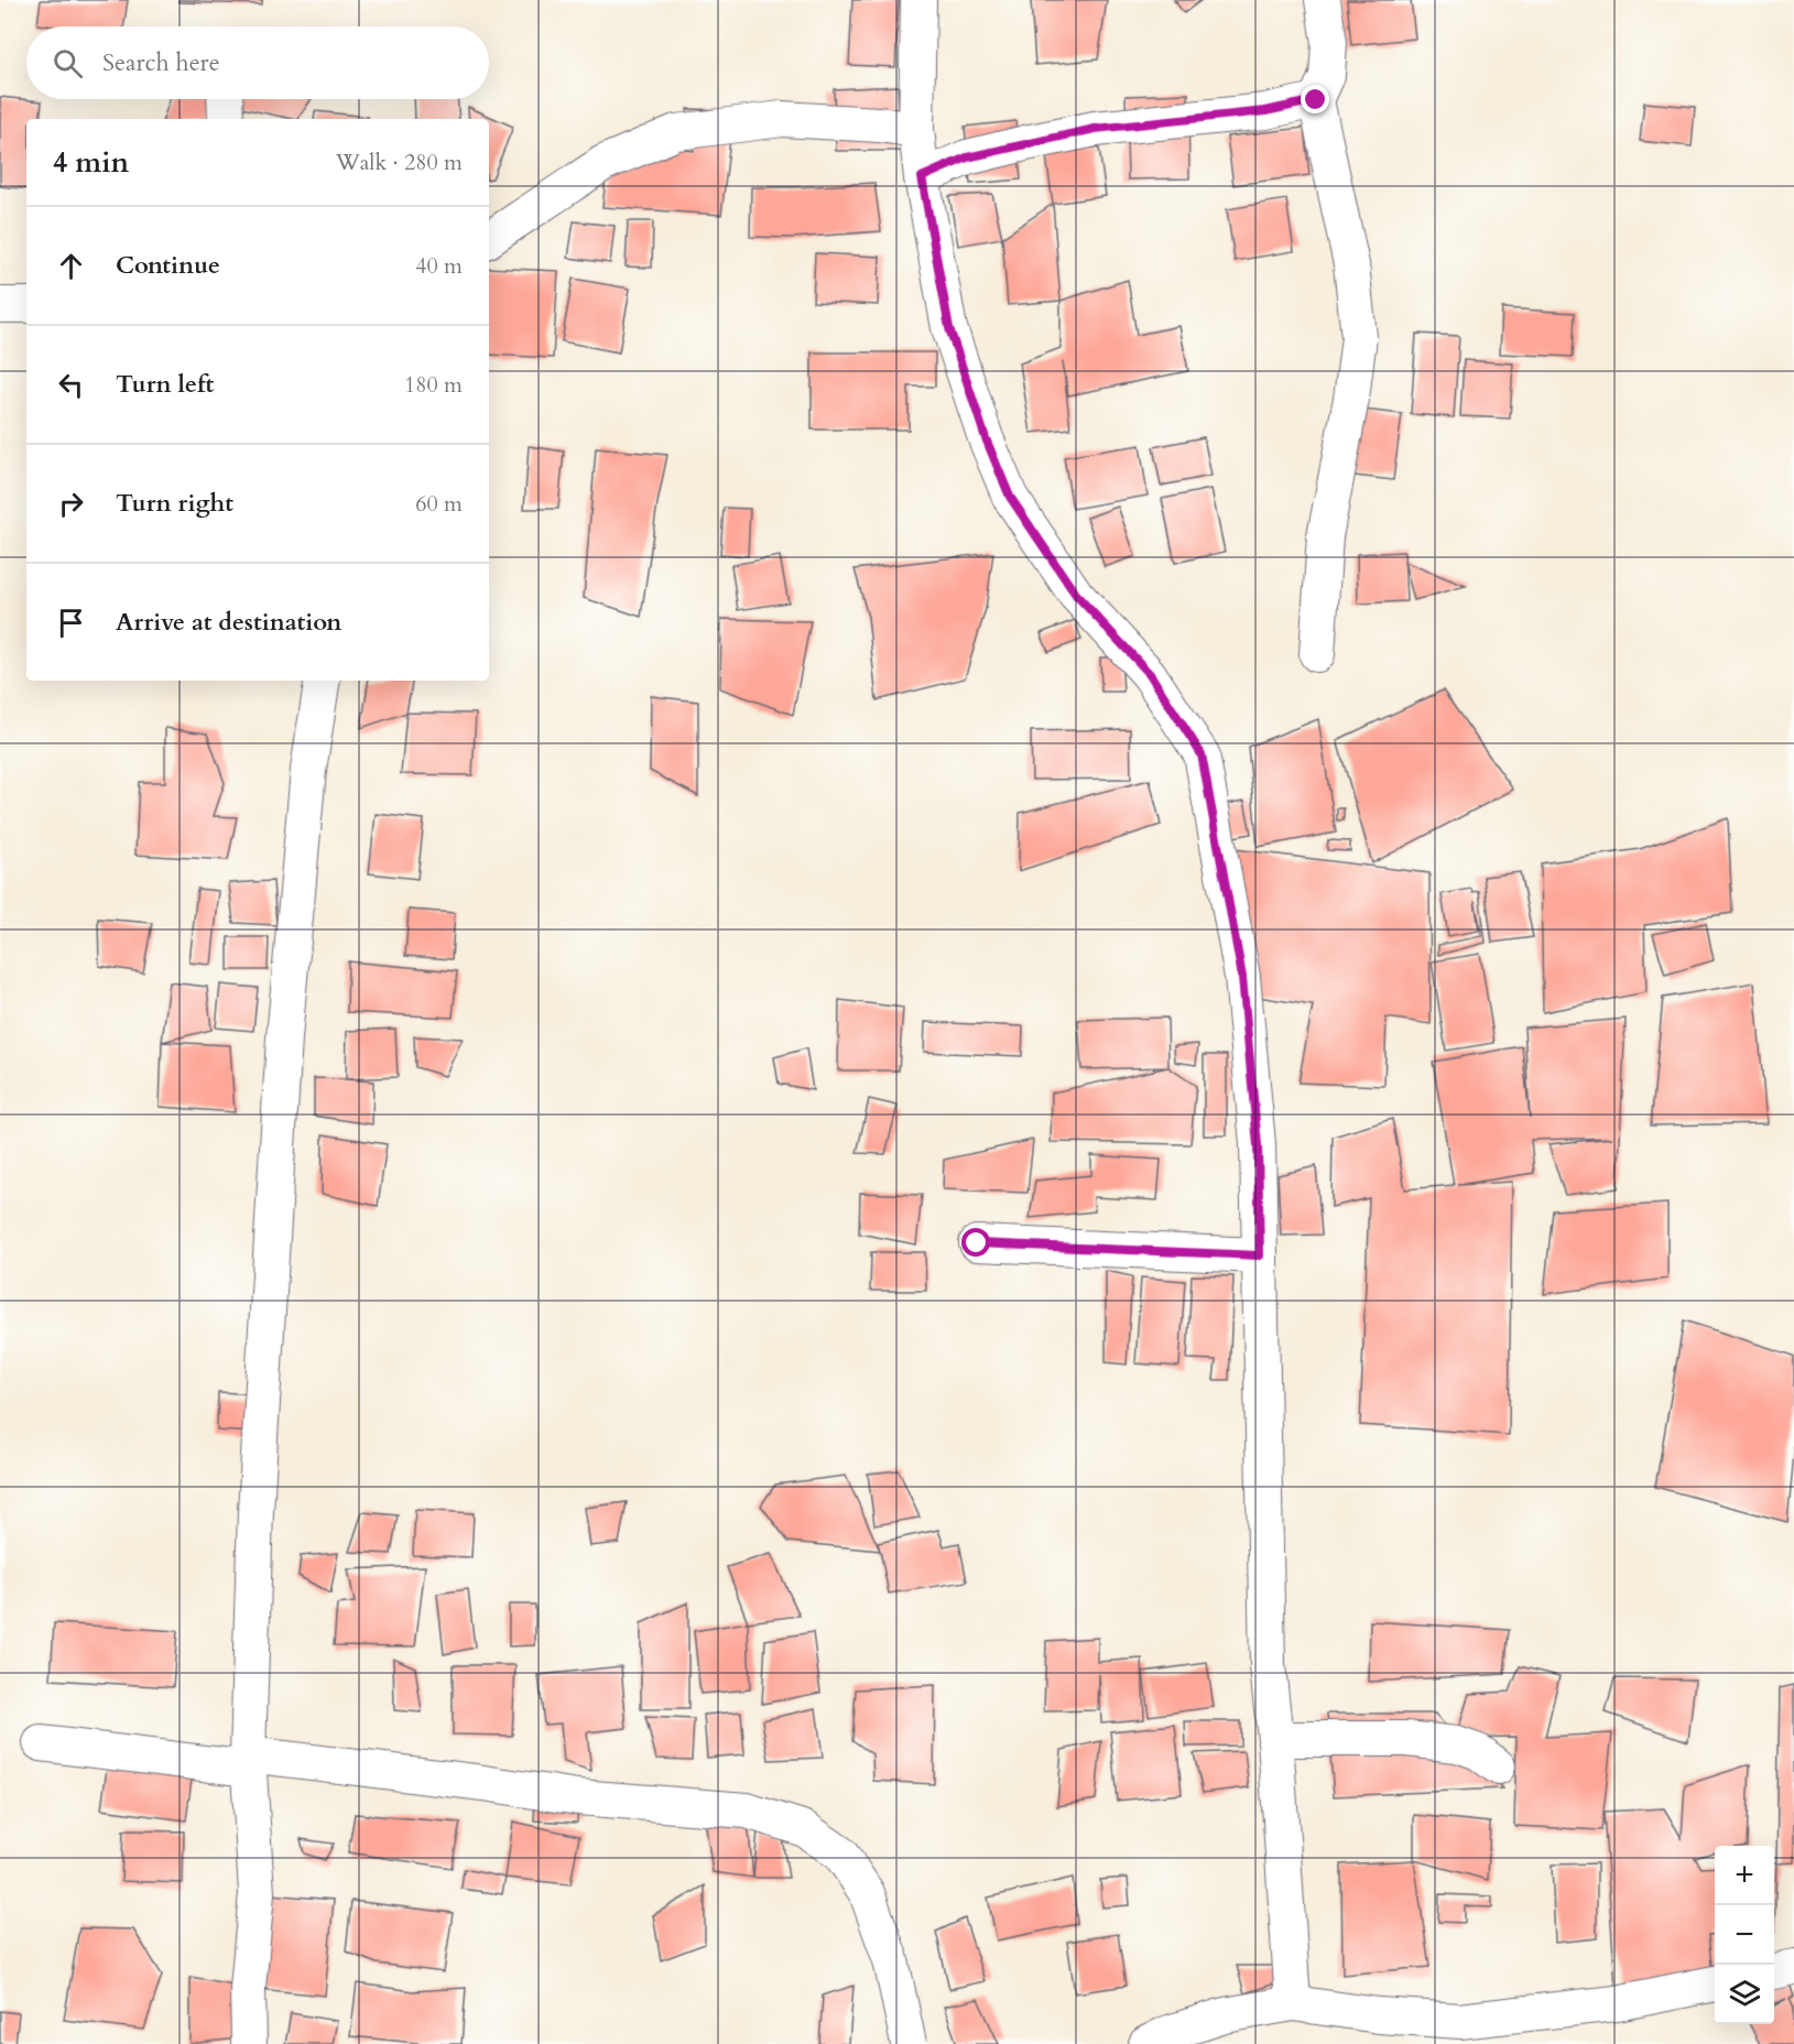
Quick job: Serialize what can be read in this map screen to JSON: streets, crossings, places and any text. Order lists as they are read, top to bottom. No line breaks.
{"page":{"search":"Search here","heading":["4 min","Walk · 280 m"],"list":[["Continue","40 m"],["Turn left","180 m"],["Turn right","60 m"],"Arrive at destination"],"map_buttons":["+","−"]}}
